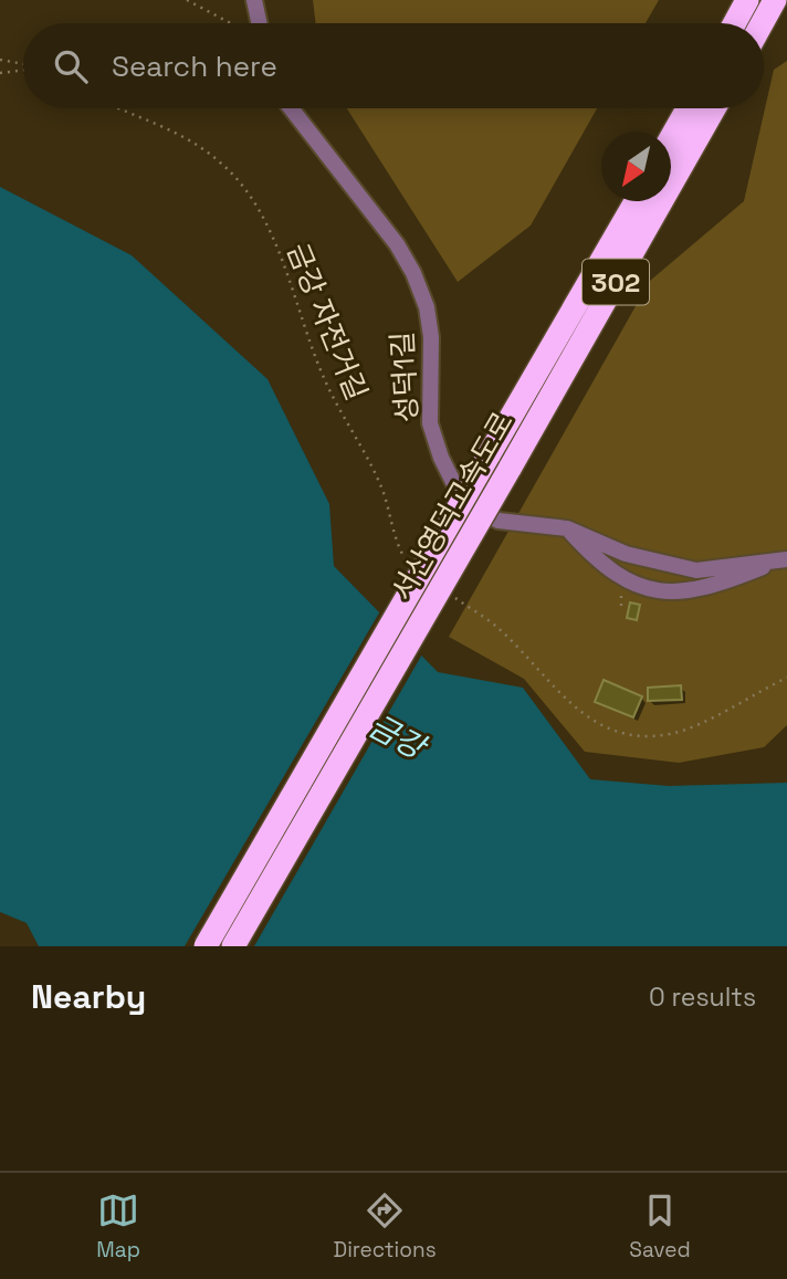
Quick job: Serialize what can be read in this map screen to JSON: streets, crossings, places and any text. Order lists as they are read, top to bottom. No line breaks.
{"streets":{"highway":["302","서산영덕고속도로"],"street":["성덕1길"],"path":["금강 자전거길"]},"water":["금강"],"north":"bottom left","page":{"search":"Search here","heading":["Nearby","0 results"],"nav":["Map","Directions","Saved"]}}
